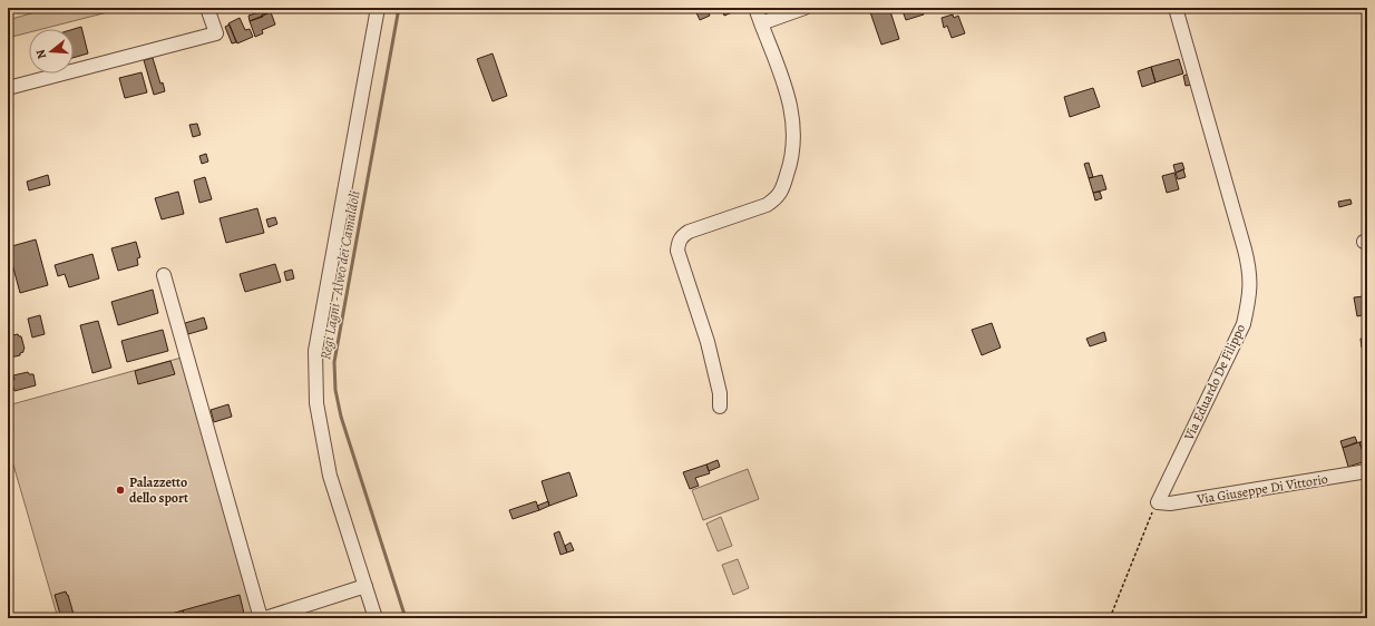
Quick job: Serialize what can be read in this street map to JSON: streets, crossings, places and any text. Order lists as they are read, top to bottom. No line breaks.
{"streets":{"street":["Via Eduardo De Filippo","Via Giuseppe Di Vittorio"]},"crossings":[["Via Eduardo De Filippo","Via Giuseppe Di Vittorio"]],"water":["Regi Lagni - Alveo dei Camaldoli"],"places":["Palazzetto dello sport"],"north":"left"}
